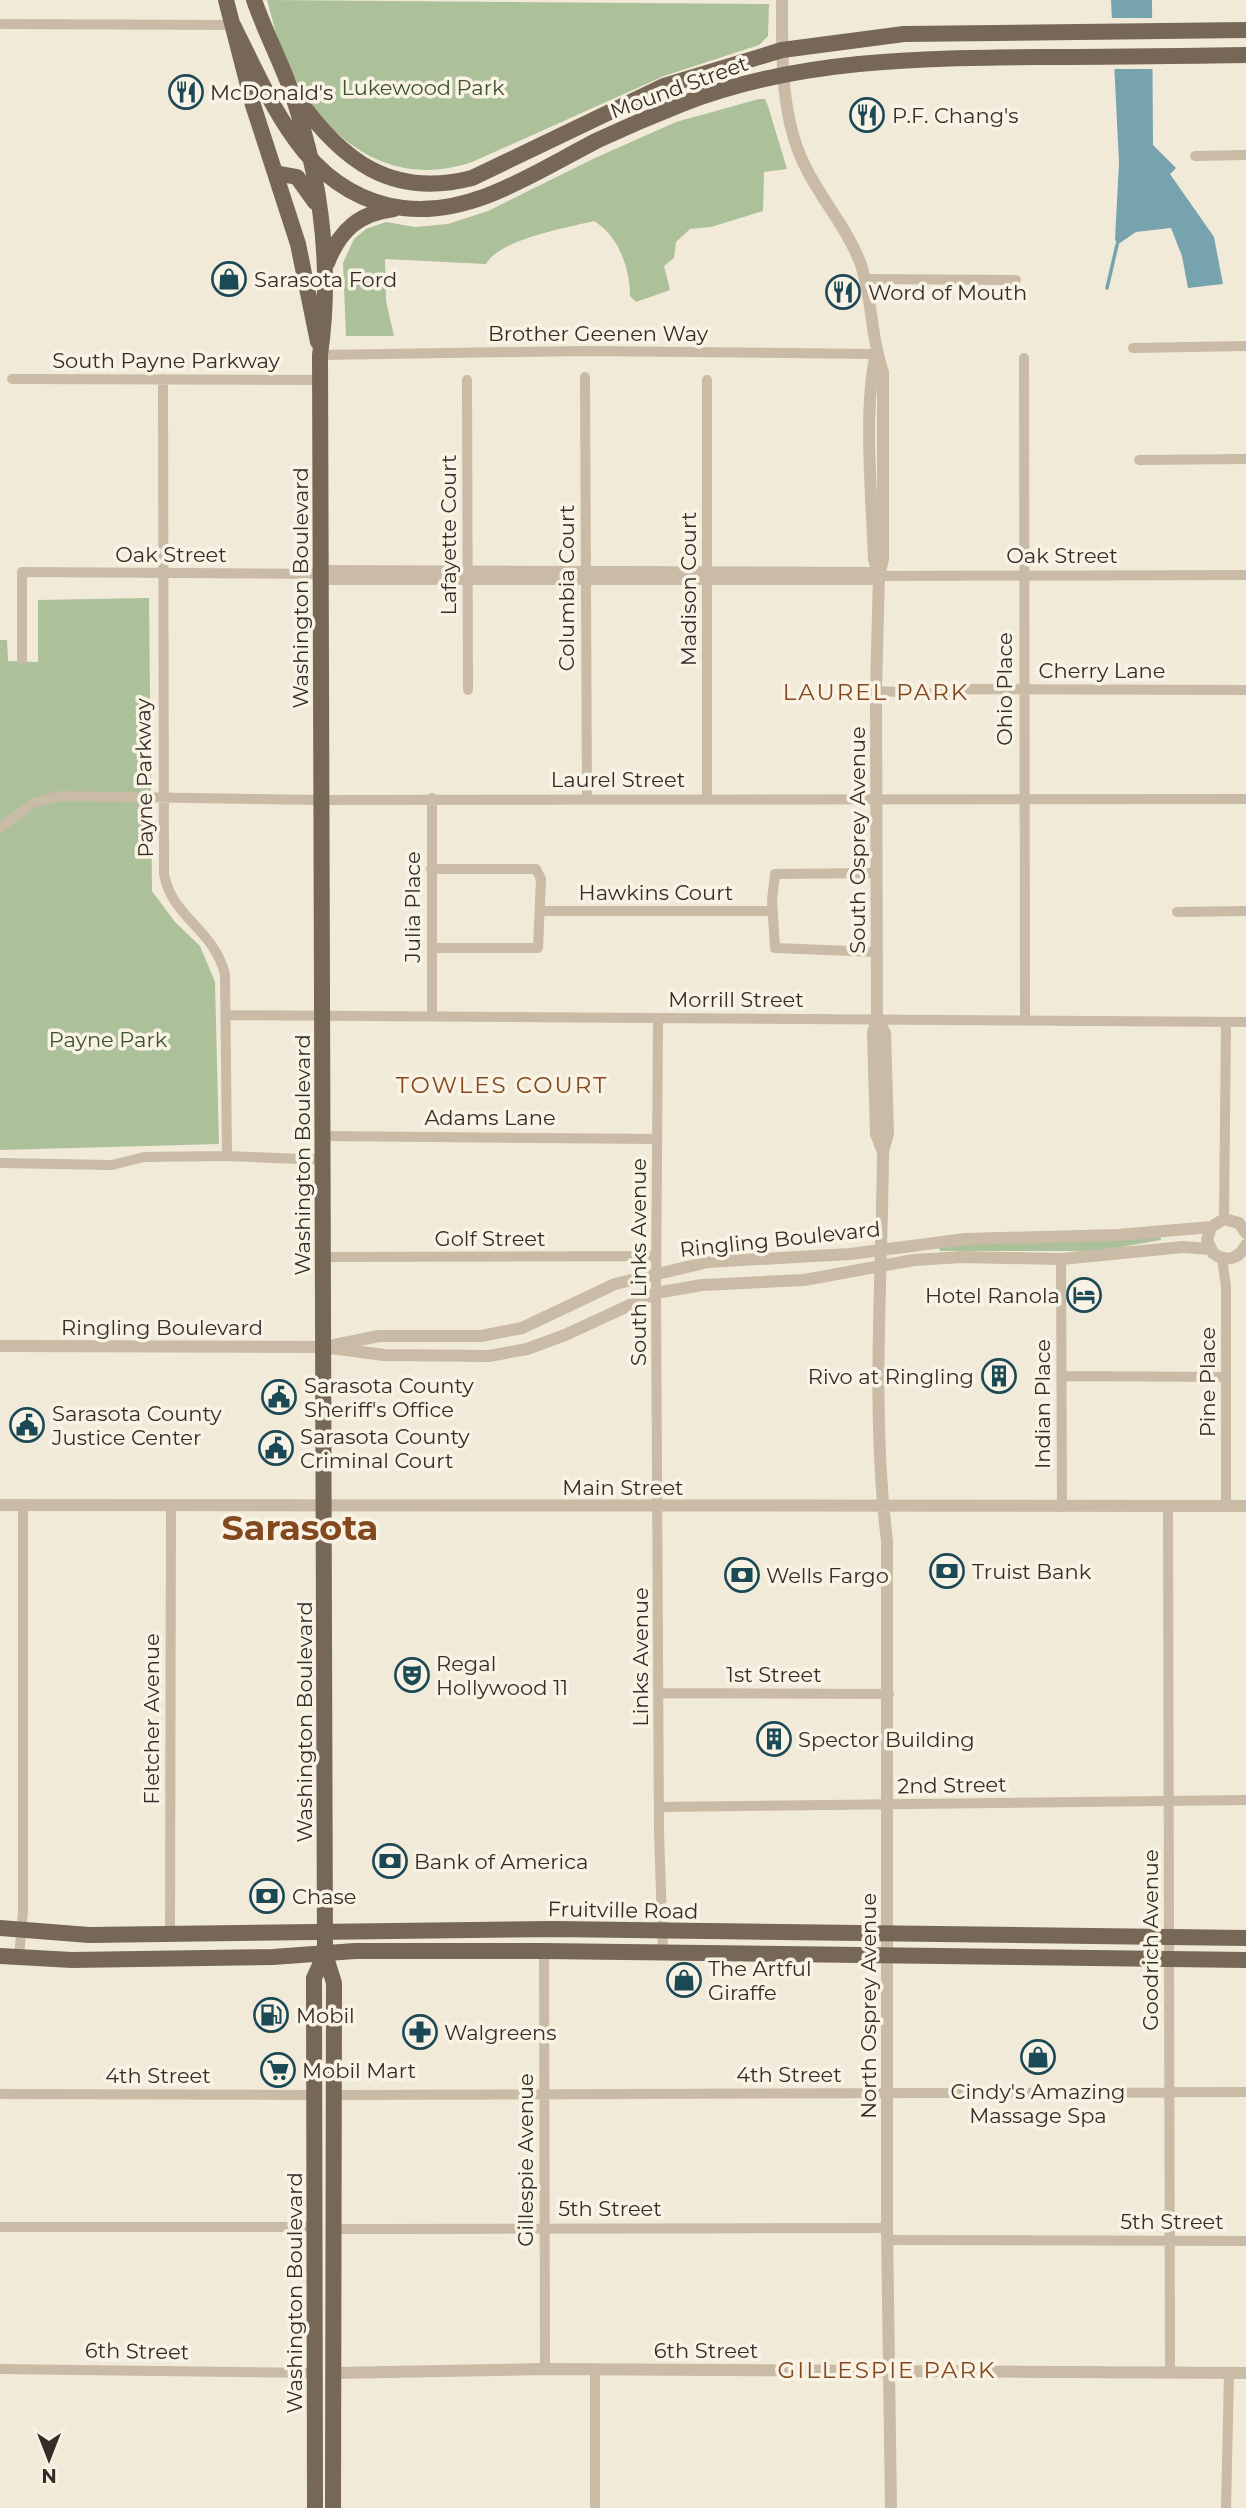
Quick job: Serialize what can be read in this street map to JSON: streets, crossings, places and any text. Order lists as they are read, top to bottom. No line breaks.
{"streets":{"main road":["Mound Street","Washington Boulevard","Fruitville Road"],"street":["Brother Geenen Way","South Payne Parkway","Lafayette Court","Oak Street","Columbia Court","Madison Court","Cherry Lane","Ohio Place","Payne Parkway","Laurel Street","South Osprey Avenue","Hawkins Court","Julia Place","Morrill Street","Adams Lane","Golf Street","Ringling Boulevard","South Links Avenue","Pine Place","Indian Place","Main Street","Links Avenue","1st Street","Fletcher Avenue","2nd Street","Goodrich Avenue","North Osprey Avenue","4th Street","Gillespie Avenue","5th Street","6th Street"]},"crossings":[["Mound Street","Washington Boulevard"],["Mound Street","South Osprey Avenue"],["Brother Geenen Way","Washington Boulevard"],["Brother Geenen Way","South Osprey Avenue"],["South Payne Parkway","Washington Boulevard"],["South Payne Parkway","Payne Parkway"],["Lafayette Court","Oak Street"],["Oak Street","Washington Boulevard"],["Oak Street","Columbia Court"],["Oak Street","Madison Court"],["Oak Street","Ohio Place"],["Oak Street","Payne Parkway"],["Oak Street","South Osprey Avenue"],["Washington Boulevard","Laurel Street"],["Washington Boulevard","Morrill Street"],["Washington Boulevard","Adams Lane"],["Washington Boulevard","Golf Street"],["Washington Boulevard","Ringling Boulevard"],["Washington Boulevard","Main Street"],["Washington Boulevard","Fruitville Road"],["Washington Boulevard","4th Street"],["Washington Boulevard","5th Street"],["Washington Boulevard","6th Street"],["Columbia Court","Laurel Street"],["Madison Court","Laurel Street"],["Cherry Lane","Ohio Place"],["Cherry Lane","South Osprey Avenue"],["Ohio Place","Laurel Street"],["Ohio Place","Morrill Street"],["Payne Parkway","Laurel Street"],["Payne Parkway","Morrill Street"],["Laurel Street","South Osprey Avenue"],["Laurel Street","Julia Place"],["South Osprey Avenue","Morrill Street"],["South Osprey Avenue","Ringling Boulevard"],["South Osprey Avenue","Main Street"],["South Osprey Avenue","North Osprey Avenue"],["Julia Place","Morrill Street"],["Morrill Street","South Links Avenue"],["Adams Lane","South Links Avenue"],["Golf Street","South Links Avenue"],["Ringling Boulevard","South Links Avenue"],["Ringling Boulevard","Indian Place"],["South Links Avenue","Main Street"],["South Links Avenue","Links Avenue"],["Pine Place","Main Street"],["Indian Place","Main Street"],["Main Street","Links Avenue"],["Main Street","Fletcher Avenue"],["Main Street","Goodrich Avenue"],["Main Street","North Osprey Avenue"],["Links Avenue","1st Street"],["Links Avenue","2nd Street"],["Links Avenue","Fruitville Road"],["1st Street","North Osprey Avenue"],["Fletcher Avenue","Fruitville Road"],["2nd Street","Goodrich Avenue"],["2nd Street","North Osprey Avenue"],["Fruitville Road","Goodrich Avenue"],["Fruitville Road","North Osprey Avenue"],["Fruitville Road","Gillespie Avenue"],["Goodrich Avenue","4th Street"],["Goodrich Avenue","5th Street"],["Goodrich Avenue","6th Street"],["North Osprey Avenue","4th Street"],["North Osprey Avenue","5th Street"],["North Osprey Avenue","6th Street"],["4th Street","Gillespie Avenue"],["Gillespie Avenue","5th Street"],["Gillespie Avenue","6th Street"]],"districts":["LAUREL PARK","TOWLES COURT","Sarasota","GILLESPIE PARK"],"parks":["Lukewood Park","Payne Park"],"places":{"restaurant":["McDonald's","P.F. Chang's","Word of Mouth"],"shop":["Sarasota Ford","The Artful Giraffe","Cindy's Amazing Massage Spa"],"hotel":["Hotel Ranola"],"building":["Rivo at Ringling","Spector Building"],"public building":["Sarasota County Sheriff's Office","Sarasota County Justice Center","Sarasota County Criminal Court"],"bank":["Truist Bank","Wells Fargo","Bank of America","Chase"],"theatre":["Regal Hollywood 11"],"fuel station":["Mobil"],"pharmacy":["Walgreens"],"supermarket":["Mobil Mart"]},"north":"bottom"}
